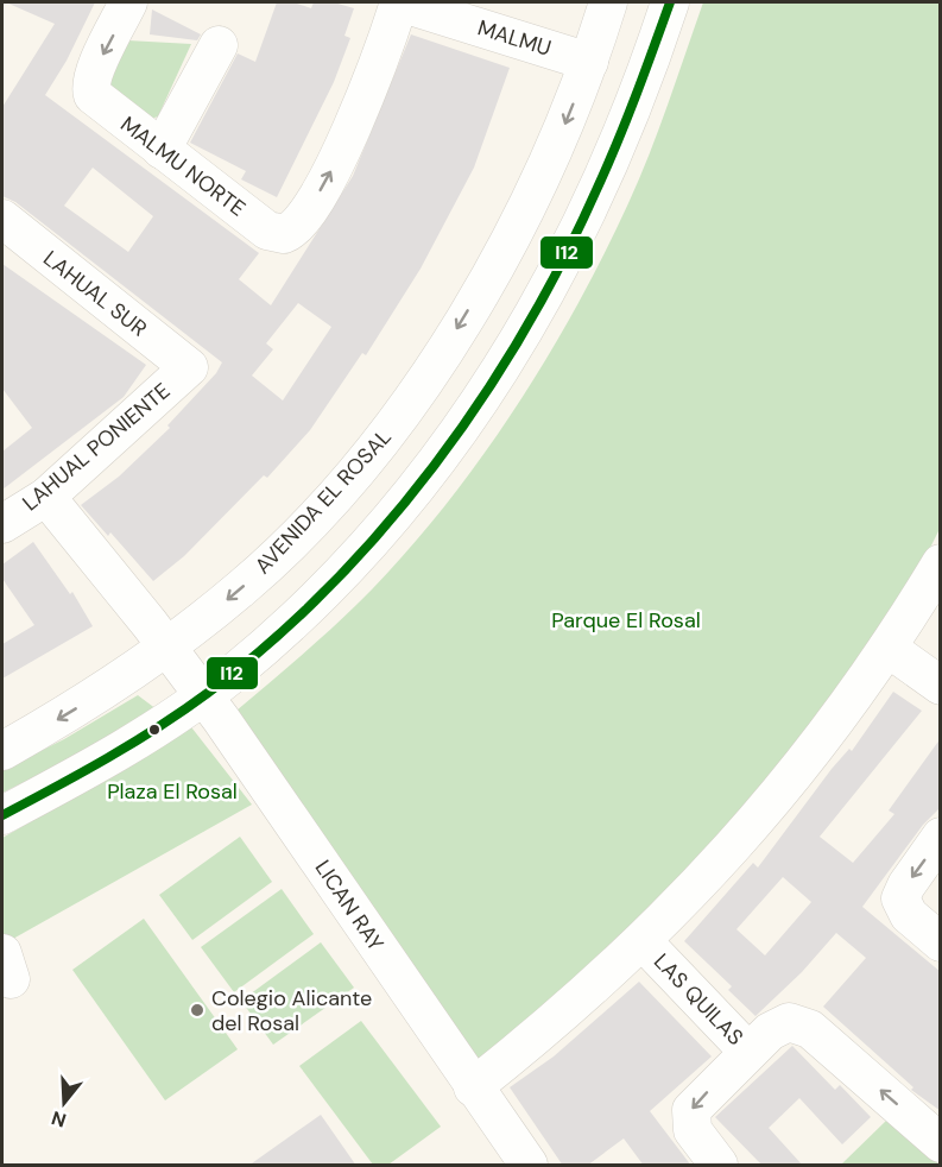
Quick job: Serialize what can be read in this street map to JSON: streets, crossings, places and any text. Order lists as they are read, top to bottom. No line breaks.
{"streets":{"street":["MALMU","MALMU NORTE","LAHUAL SUR","LAHUAL PONIENTE","AVENIDA EL ROSAL","LICAN RAY","LAS QUILAS"]},"crossings":[["MALMU","MALMU NORTE"],["MALMU","AVENIDA EL ROSAL"],["LAHUAL SUR","LAHUAL PONIENTE"],["LAHUAL PONIENTE","LICAN RAY"],["AVENIDA EL ROSAL","LICAN RAY"]],"one_way":["LAS QUILAS"],"parks":["Parque El Rosal","Plaza El Rosal"],"places":["Colegio Alicante del Rosal"],"lines":["transit line I12"],"north":"bottom"}
